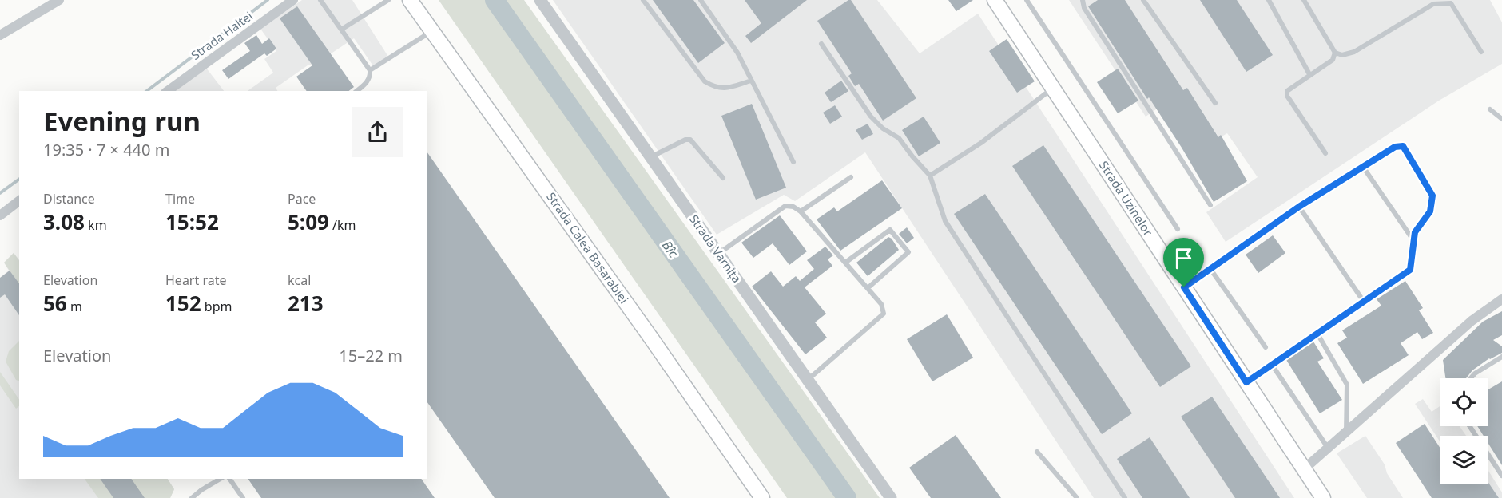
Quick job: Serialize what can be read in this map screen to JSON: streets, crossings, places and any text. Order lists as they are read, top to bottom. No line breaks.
{"streets":{"main road":["Strada Uzinelor","Strada Calea Basarabiei"],"street":["Strada Haltei","Strada Varnița"]},"water":["Bîc"],"page":{"heading":["Evening run","19:35 · 7 × 440 m"],"stats":[["Distance","3.08 km"],["Time","15:52"],["Pace","5:09 /km"],["Elevation","56 m"],["Heart rate","152 bpm"],["kcal","213"]],"chart":["Elevation","15–22 m"]}}
